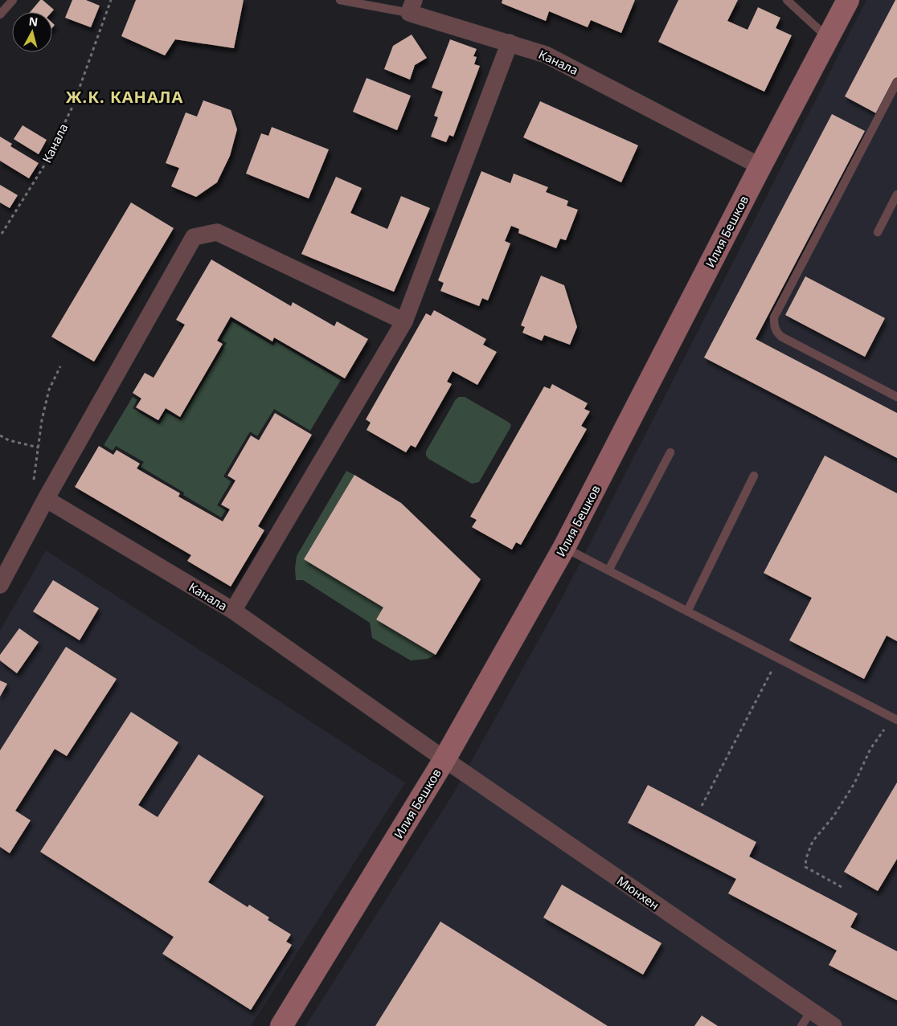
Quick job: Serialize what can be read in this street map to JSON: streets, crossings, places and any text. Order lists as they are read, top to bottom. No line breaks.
{"streets":{"street":["Канала","Илия Бешков","Мюнхен"]},"crossings":[["Канала","Илия Бешков"],["Канала","Мюнхен"],["Илия Бешков","Мюнхен"]],"districts":["Ж.К. КАНАЛА"],"north":"top"}
